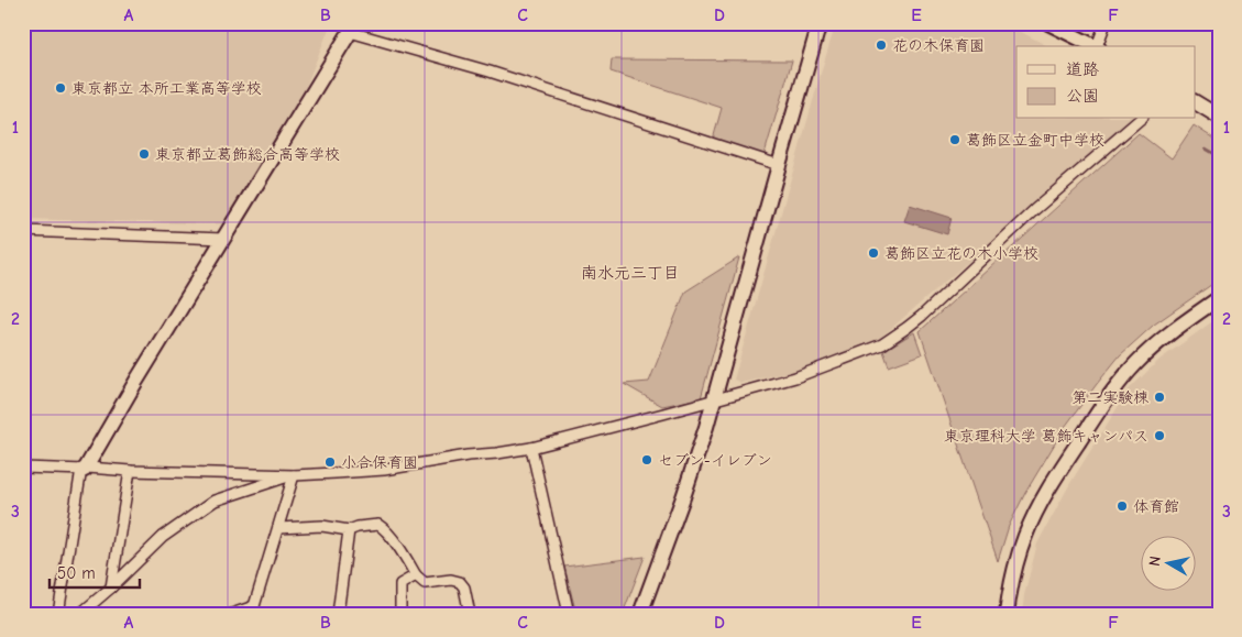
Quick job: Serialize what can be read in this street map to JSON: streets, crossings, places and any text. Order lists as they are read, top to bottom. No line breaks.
{"districts":["南水元三丁目"],"places":["花の木保育園","東京都立 本所工業高等学校","葛飾区立金町中学校","東京都立葛飾総合高等学校","葛飾区立花の木小学校","第二実験棟","東京理科大学 葛飾キャンパス","セブン-イレブン","小合保育園","体育館"],"legend":["道路","公園"],"scale_bar":"50 m","north":"left","grid":{"columns":["A","B","C","D","E","F"],"rows":["1","2","3"]}}
